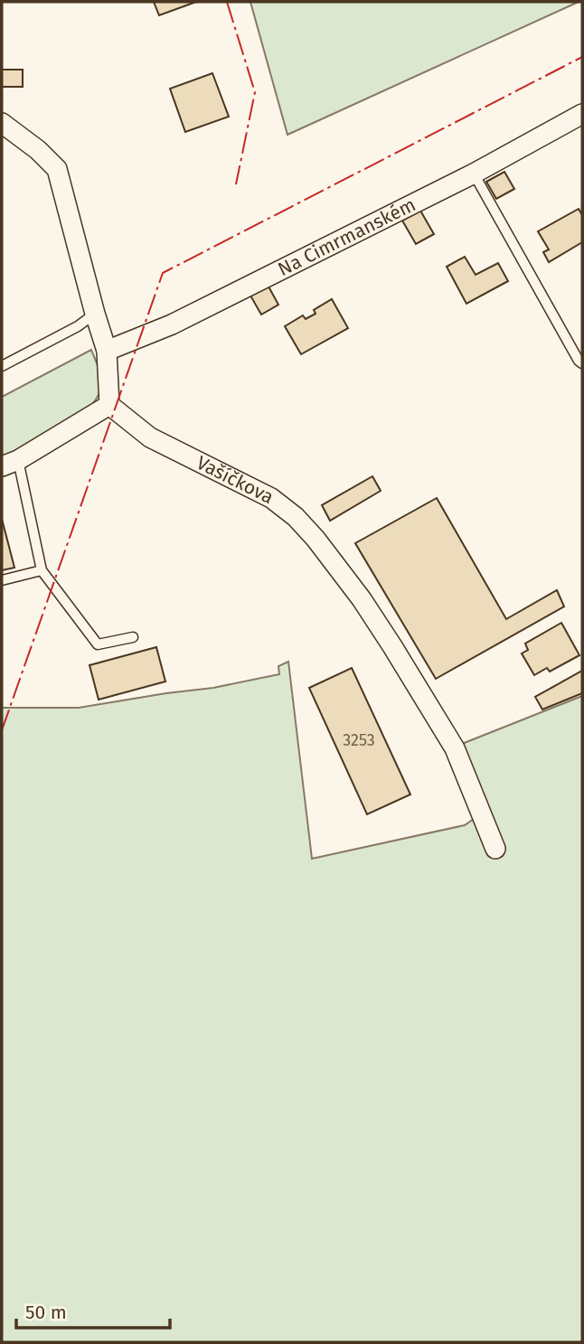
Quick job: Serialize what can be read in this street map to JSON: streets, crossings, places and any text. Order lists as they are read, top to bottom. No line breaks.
{"streets":{"street":["Na Cimrmanském","Vašíčkova"]},"house_numbers":["3253"],"scale_bar":"50 m"}
